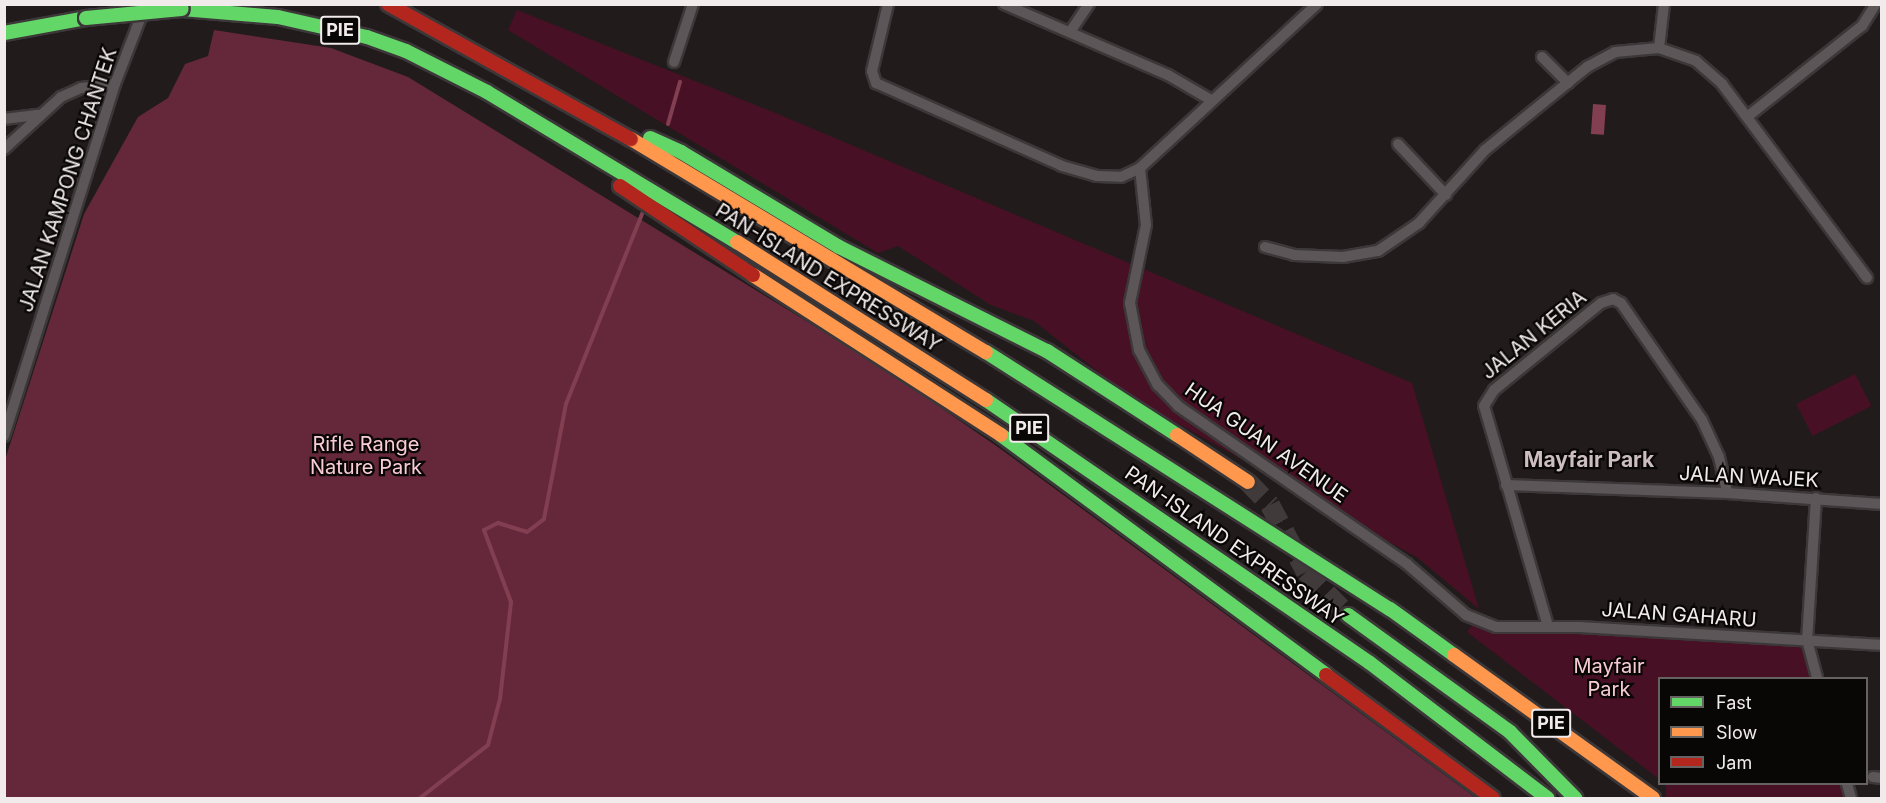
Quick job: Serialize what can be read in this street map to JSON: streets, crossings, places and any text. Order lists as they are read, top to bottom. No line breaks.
{"streets":{"highway":["PIE","PAN-ISLAND EXPRESSWAY"],"street":["JALAN KAMPONG CHANTEK","JALAN KERIA","HUA GUAN AVENUE","JALAN WAJEK","JALAN GAHARU"]},"crossings":[["JALAN KERIA","HUA GUAN AVENUE"],["JALAN KERIA","JALAN WAJEK"],["JALAN KERIA","JALAN GAHARU"],["HUA GUAN AVENUE","JALAN GAHARU"]],"districts":["Mayfair Park"],"parks":["Rifle Range Nature Park","Mayfair Park"],"legend":["Fast","Slow","Jam"]}
